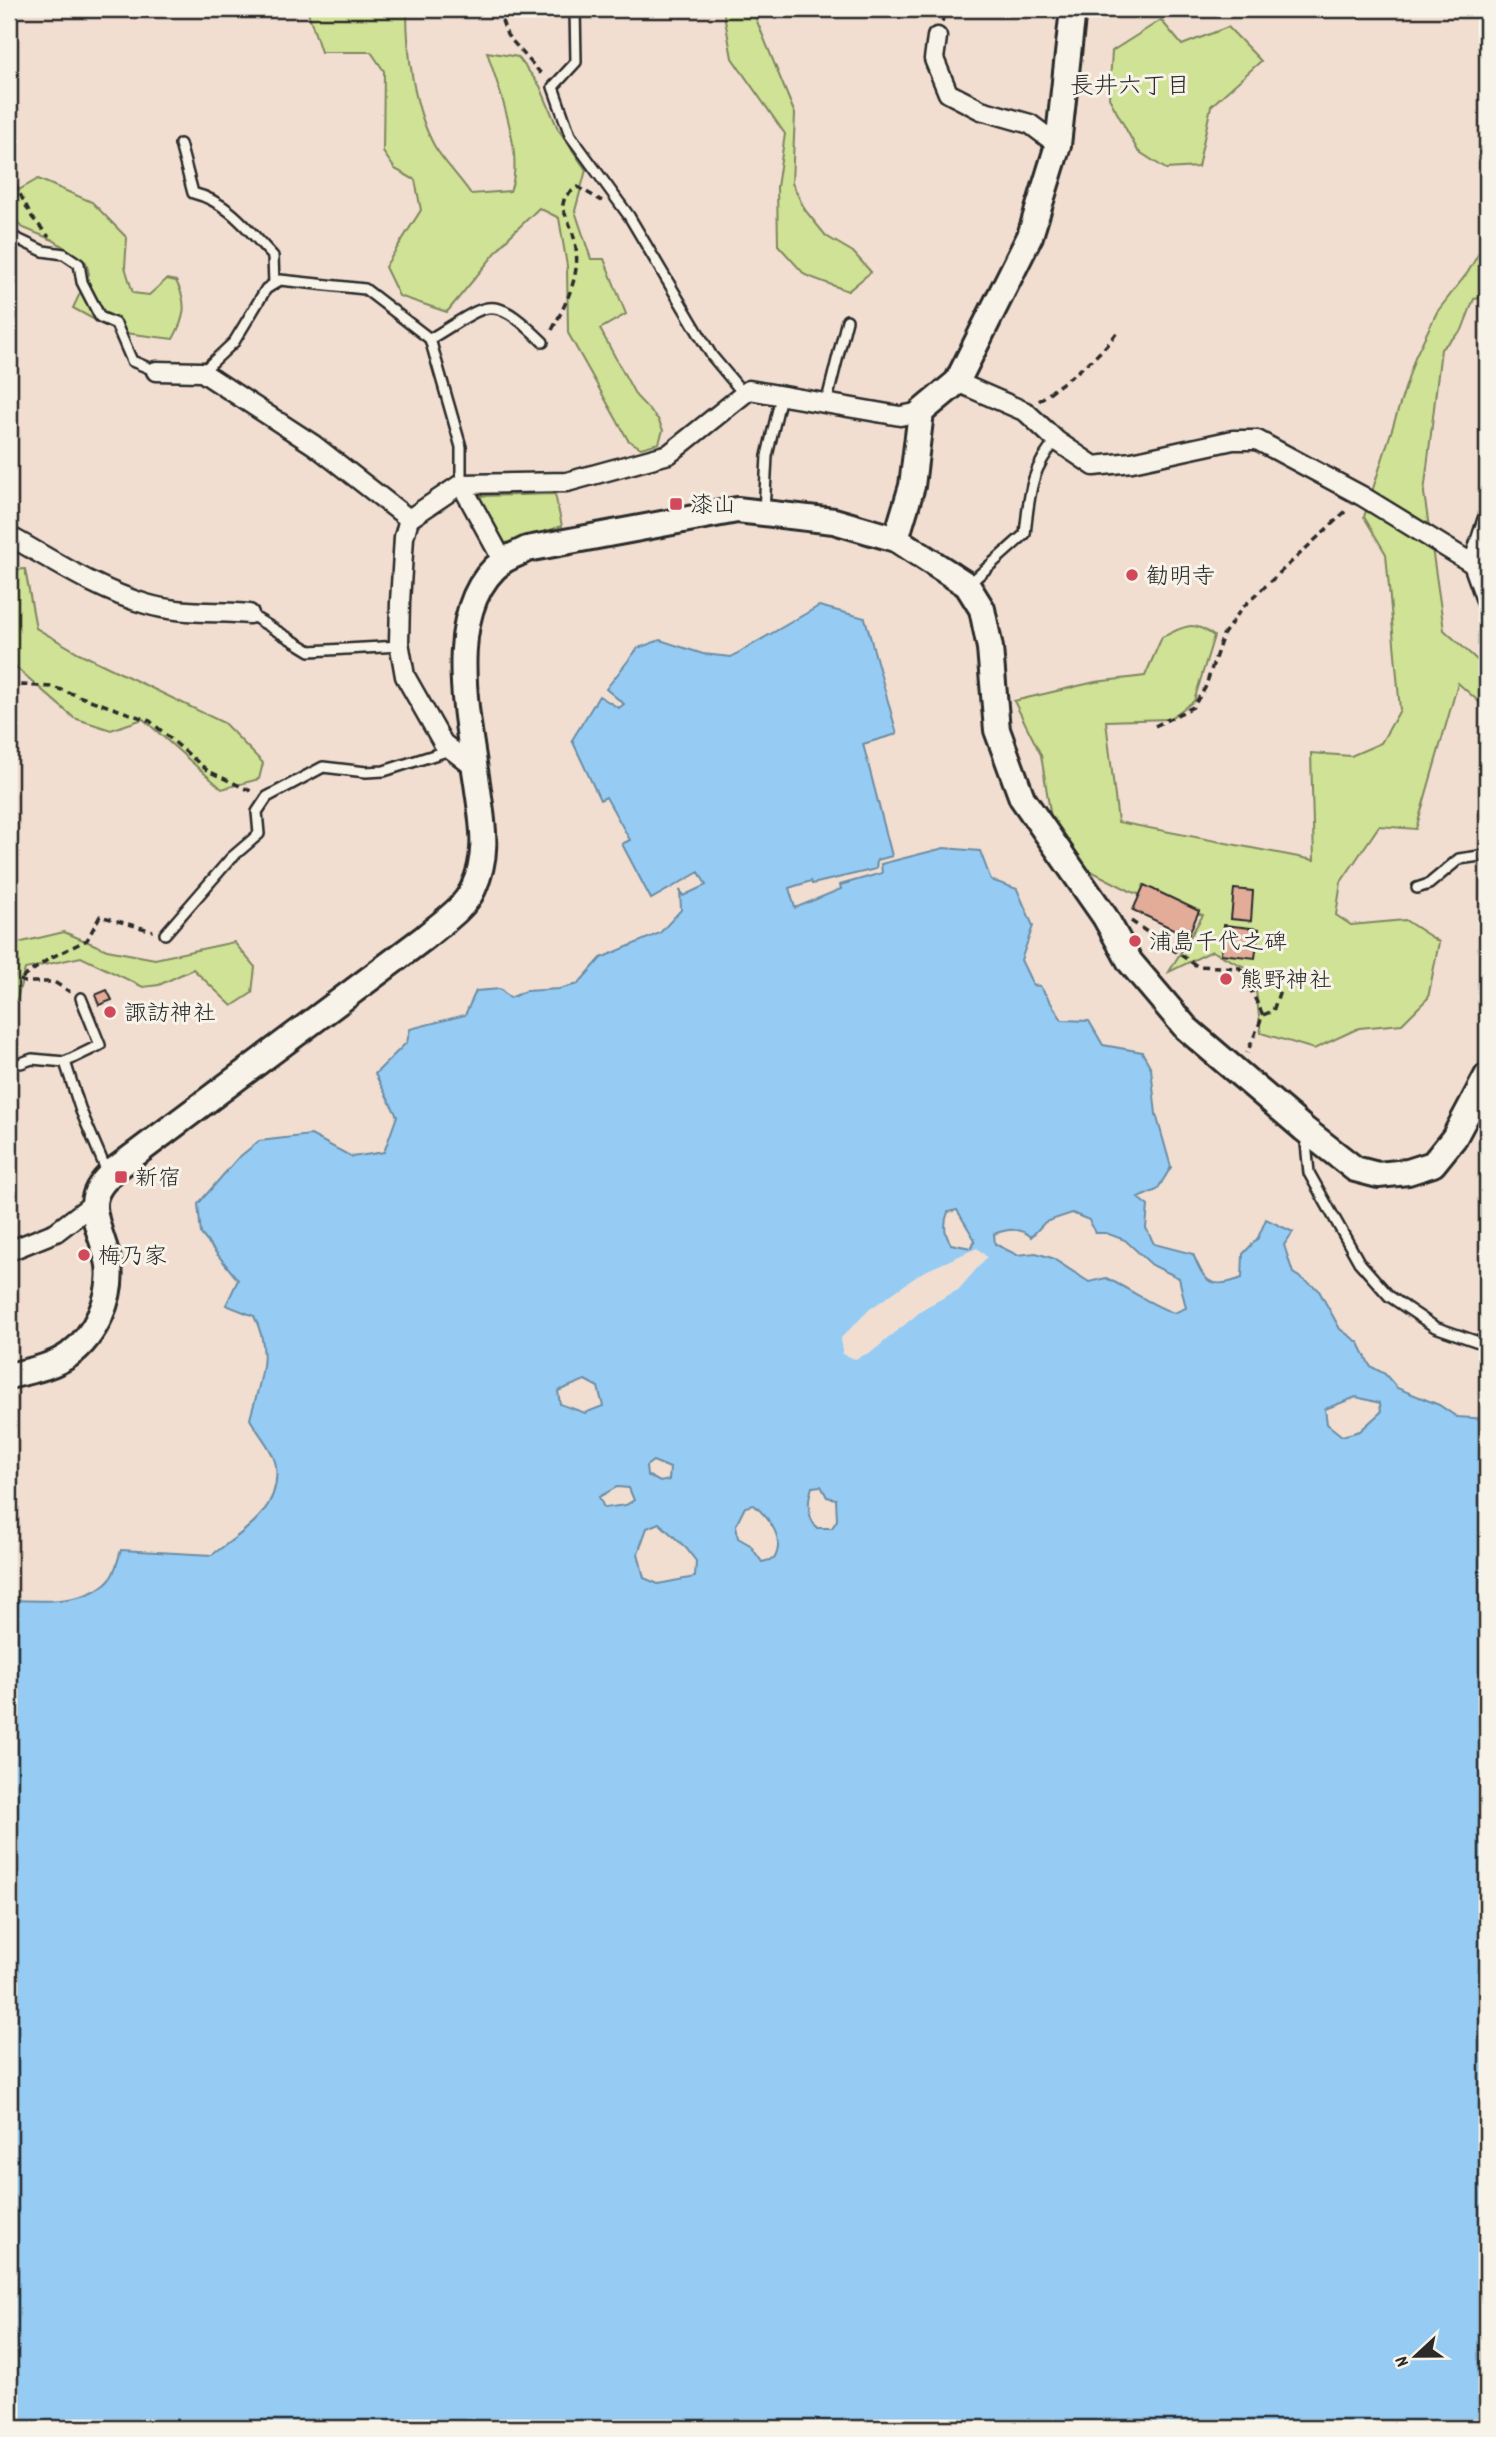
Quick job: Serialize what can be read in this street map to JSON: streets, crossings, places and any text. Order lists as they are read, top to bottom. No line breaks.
{"districts":["長井六丁目"],"places":{"transit":["漆山","新宿"],"other":["勧明寺","浦島千代之碑","熊野神社","諏訪神社","梅乃家"]},"north":"left"}
